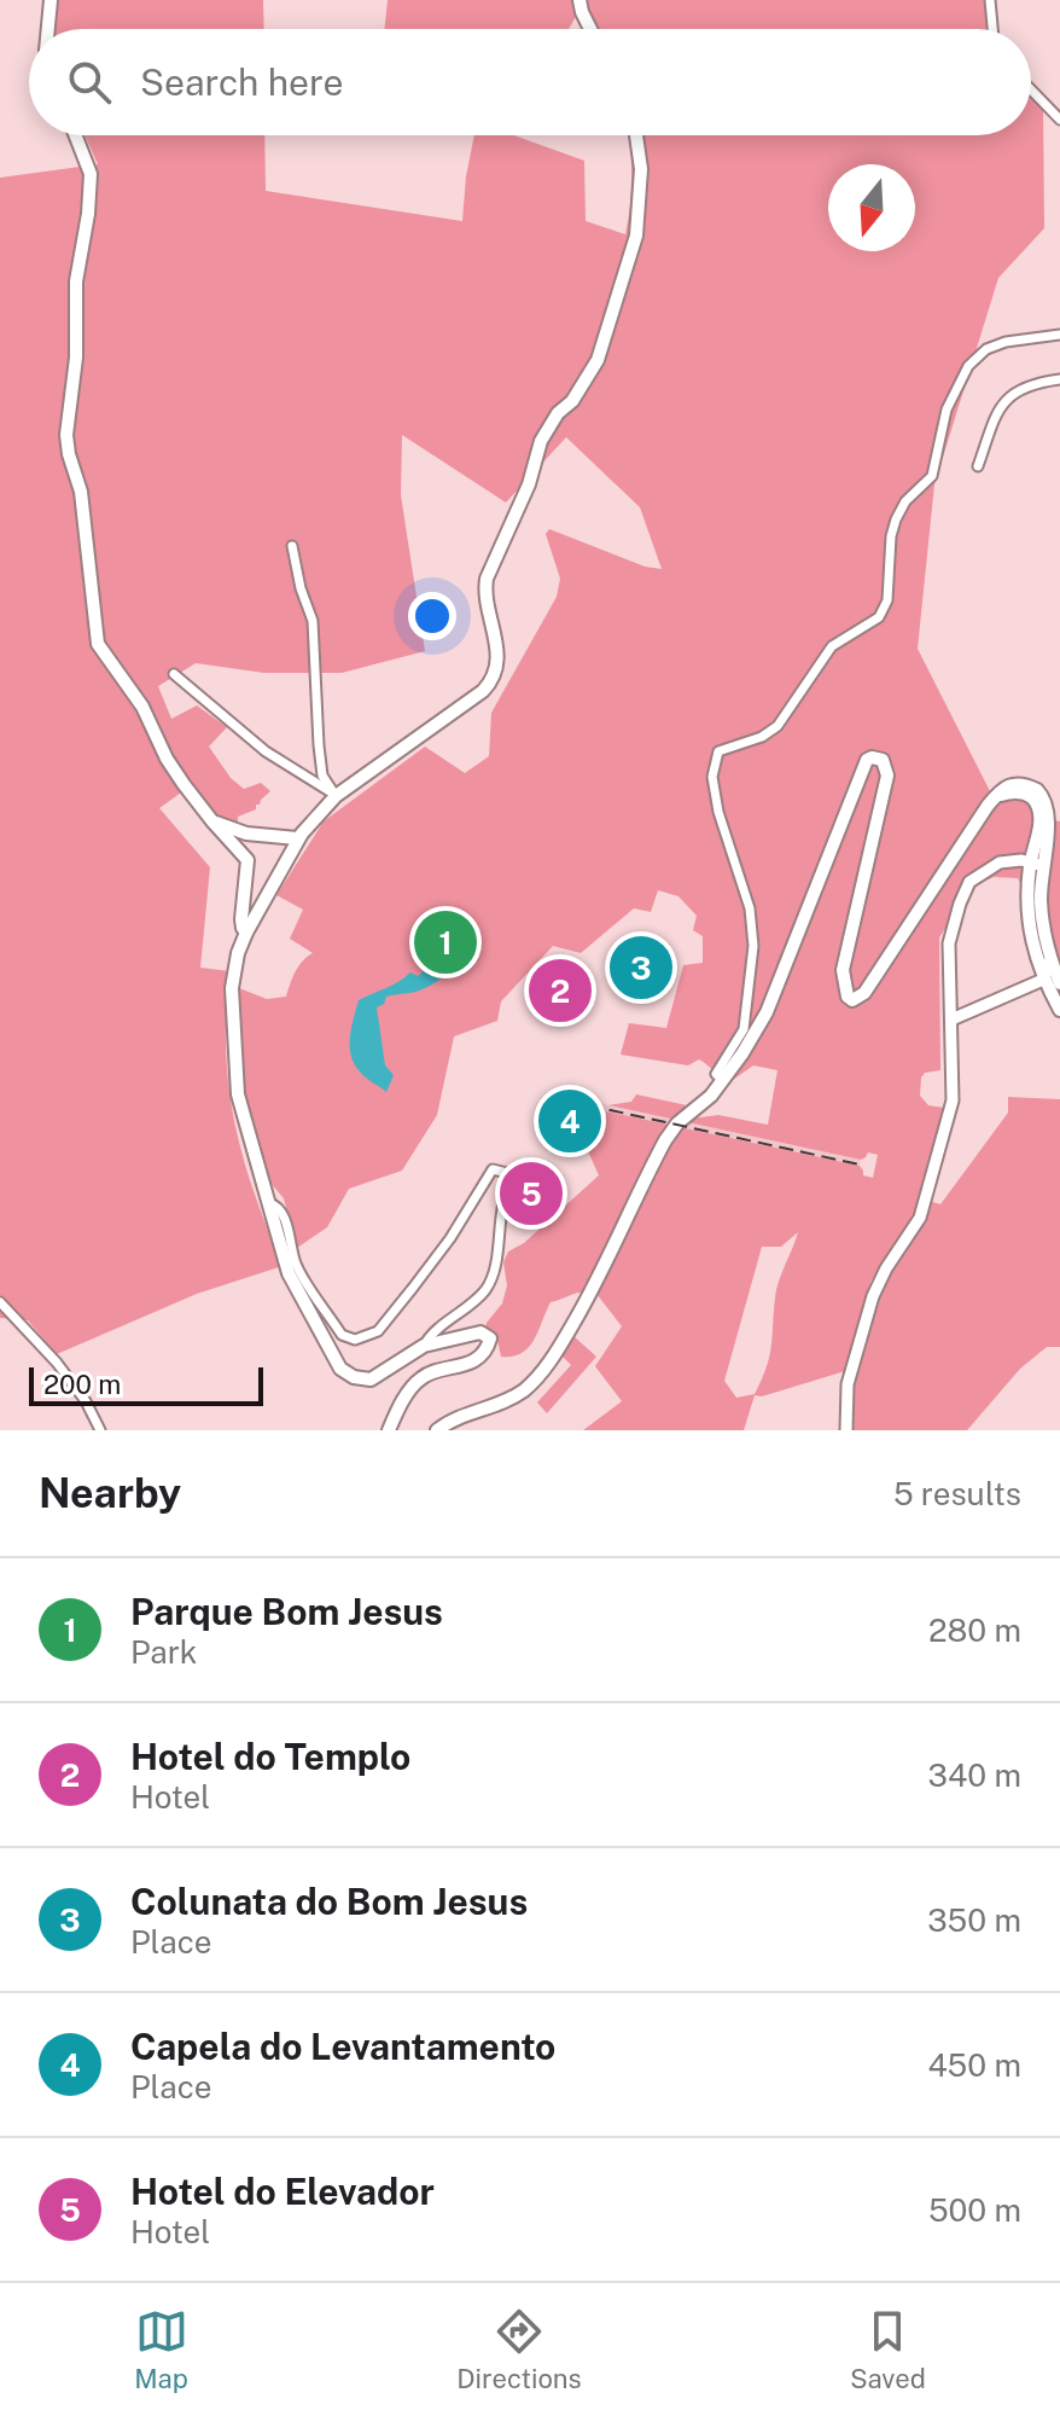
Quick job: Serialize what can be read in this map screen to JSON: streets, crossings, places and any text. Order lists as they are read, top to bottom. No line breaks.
{"scale_bar":"200 m","north":"bottom","page":{"search":"Search here","pins":["1","3","2","4","5"],"scale":"200 m","heading":["Nearby","5 results"],"list":[{"mark":"1","name":"Parque Bom Jesus","note":"Park","value":"280 m"},{"mark":"2","name":"Hotel do Templo","note":"Hotel","value":"340 m"},{"mark":"3","name":"Colunata do Bom Jesus","note":"Place","value":"350 m"},{"mark":"4","name":"Capela do Levantamento","note":"Place","value":"450 m"},{"mark":"5","name":"Hotel do Elevador","note":"Hotel","value":"500 m"}],"nav":["Map","Directions","Saved"]}}
